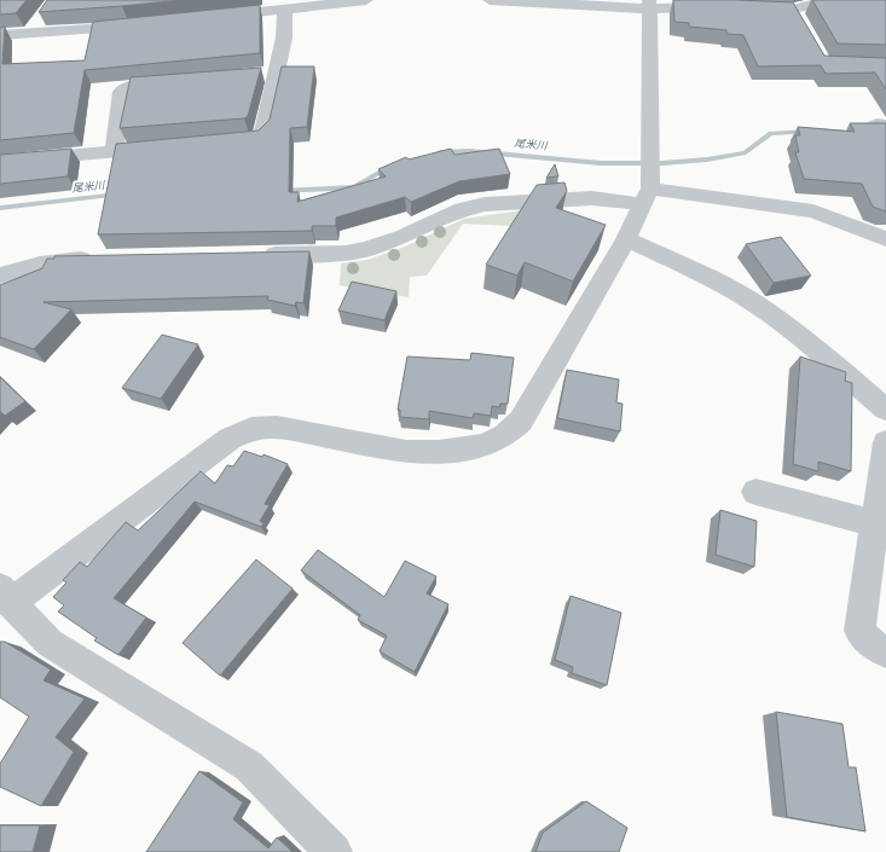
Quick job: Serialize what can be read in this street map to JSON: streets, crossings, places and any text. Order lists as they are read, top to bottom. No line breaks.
{"water":["尾米川"]}
